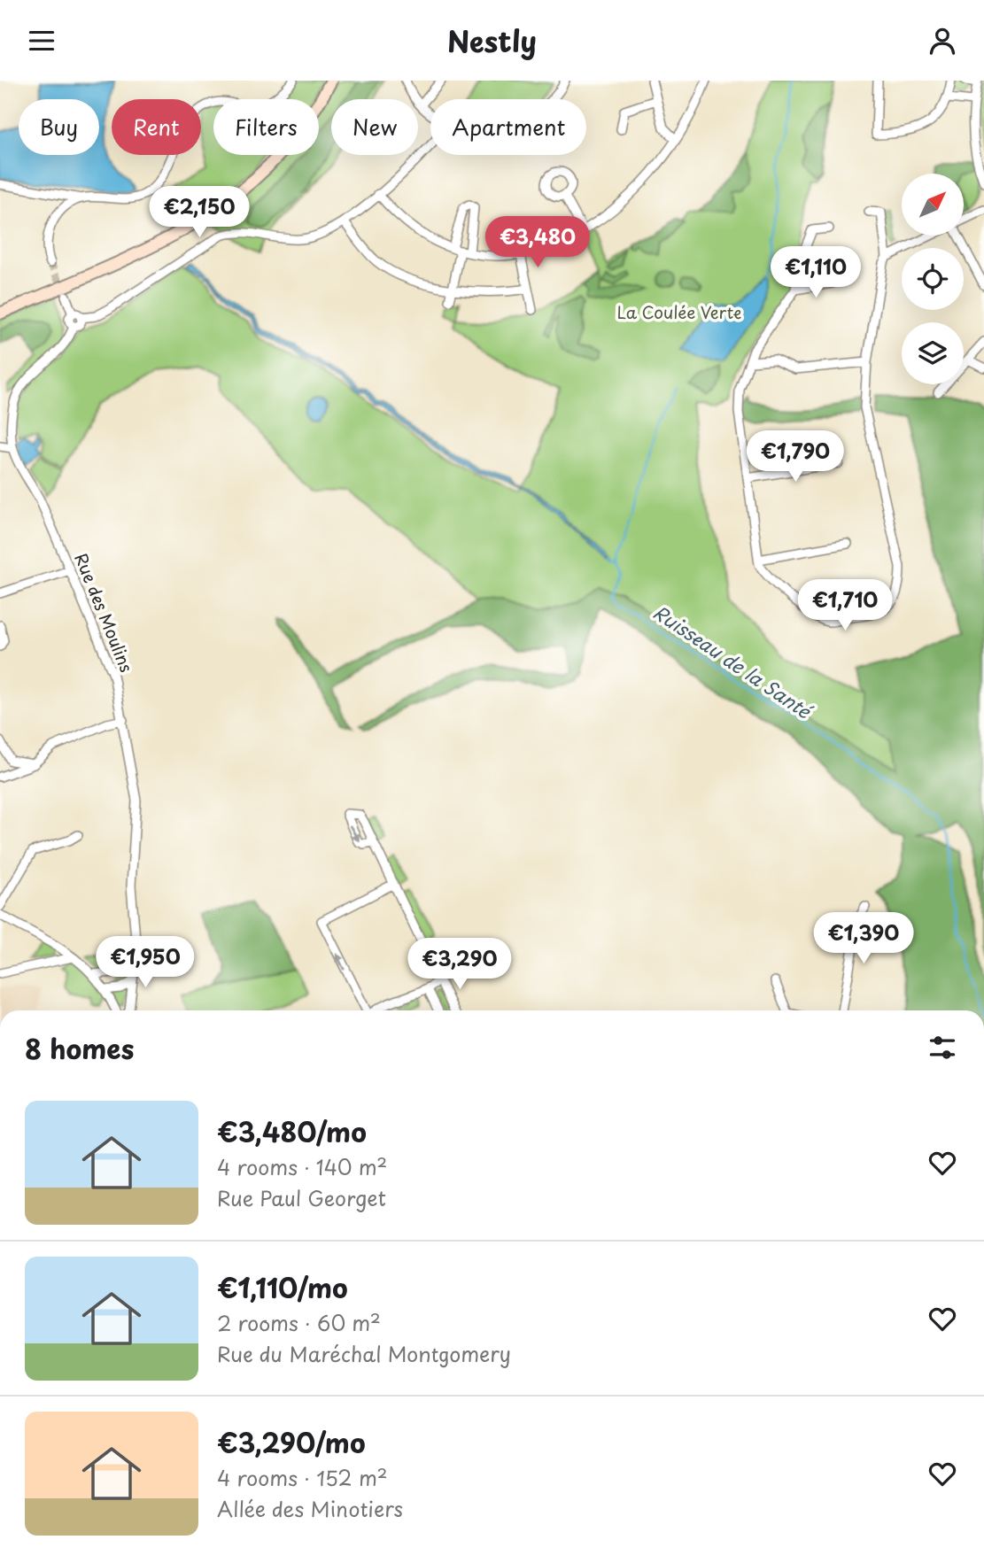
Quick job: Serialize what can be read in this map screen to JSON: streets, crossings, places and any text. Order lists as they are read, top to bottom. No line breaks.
{"streets":{"street":["Rue des Moulins"]},"water":["Ruisseau de la Santé"],"parks":["La Coulée Verte"],"north":"top right","page":{"header":"Nestly","chip":["Buy","Rent","Filters","New","Apartment"],"price":["€2,150","€3,480","€1,110","€1,790","€1,710","€1,390","€1,950","€3,290"],"heading":"8 homes","list":[{"name":"€3,480/mo","note":"4 rooms · 140 m² · Rue Paul Georget"},{"name":"€1,110/mo","note":"2 rooms · 60 m² · Rue du Maréchal Montgomery"},{"name":"€3,290/mo","note":"4 rooms · 152 m² · Allée des Minotiers"}]}}
